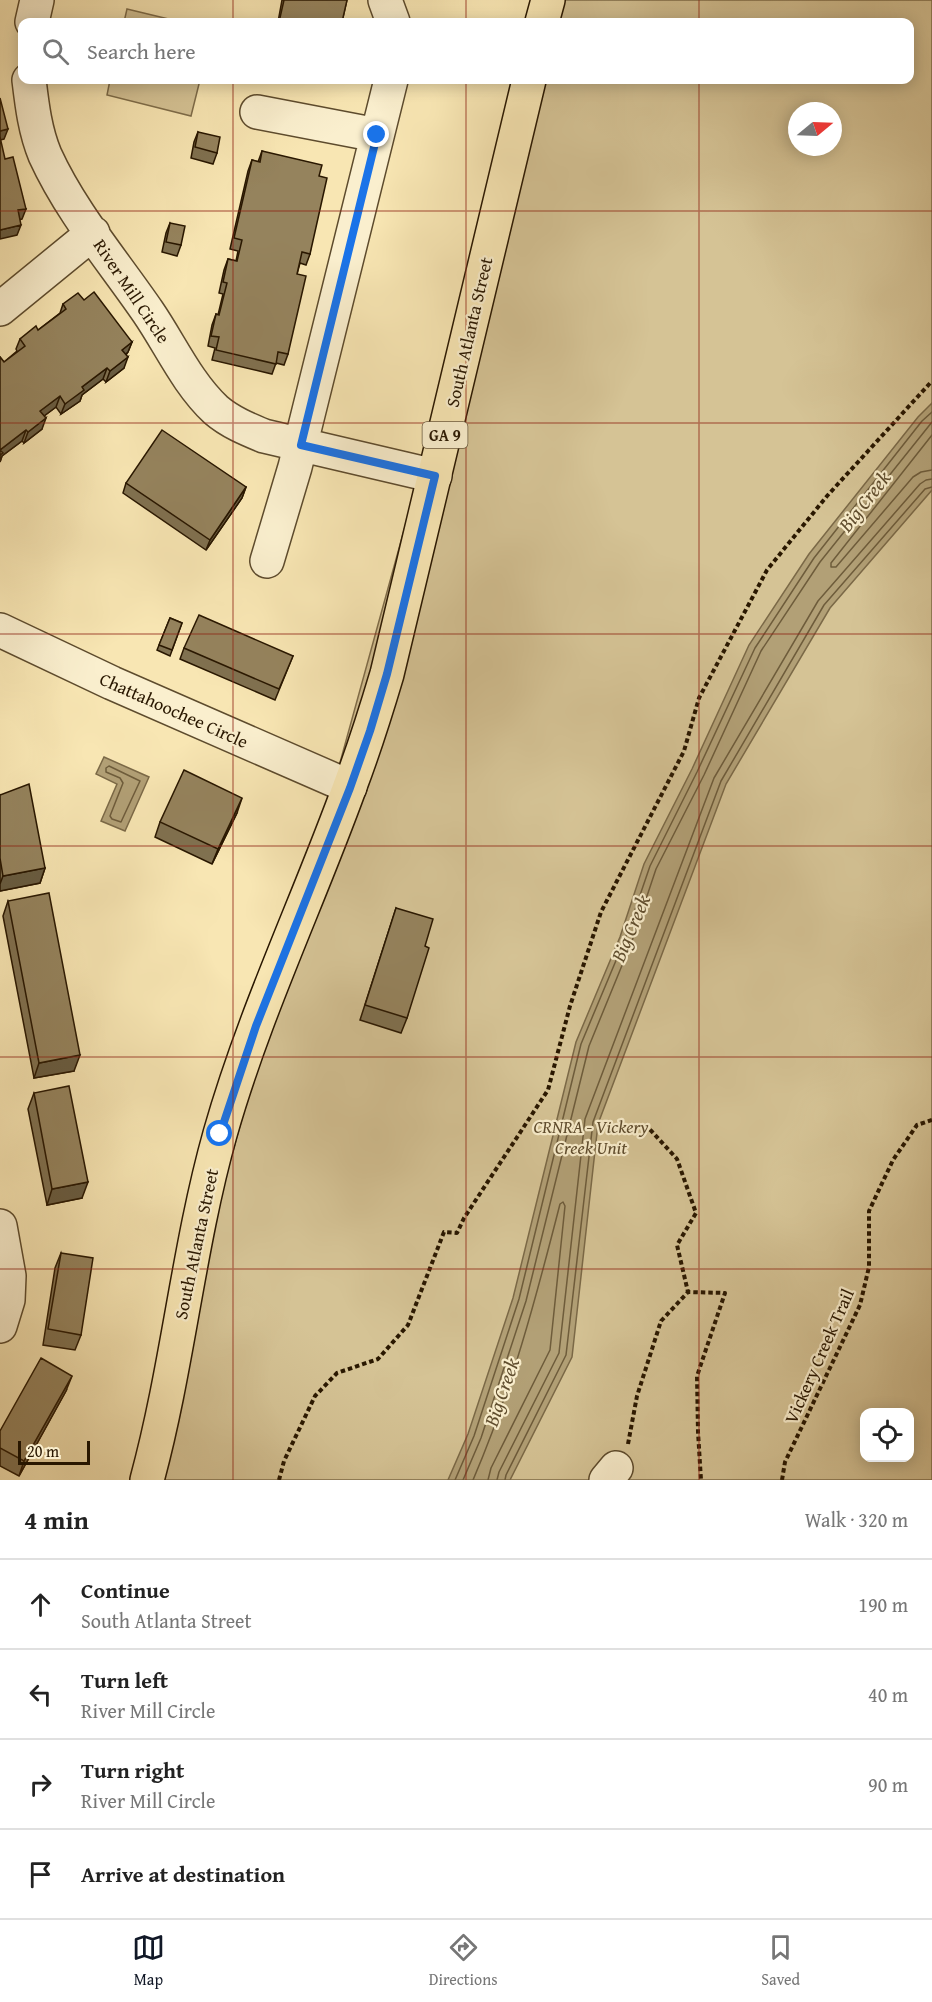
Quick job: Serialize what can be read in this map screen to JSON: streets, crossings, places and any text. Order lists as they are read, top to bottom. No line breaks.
{"streets":{"main road":["South Atlanta Street","GA 9"],"street":["River Mill Circle","Chattahoochee Circle"],"path":["Vickery Creek Trail"]},"crossings":[["River Mill Circle","South Atlanta Street"],["South Atlanta Street","Chattahoochee Circle"]],"water":["Big Creek"],"parks":["CRNRA - Vickery Creek Unit"],"scale_bar":"20 m","north":"right","page":{"search":"Search here","scale":"20 m","heading":["4 min","Walk · 320 m"],"list":[["Continue","South Atlanta Street","190 m"],["Turn left","River Mill Circle","40 m"],["Turn right","River Mill Circle","90 m"],"Arrive at destination"],"nav":["Map","Directions","Saved"]}}
